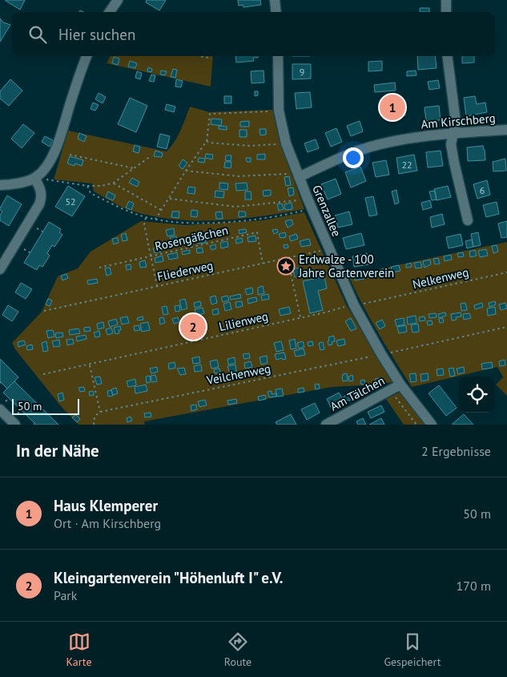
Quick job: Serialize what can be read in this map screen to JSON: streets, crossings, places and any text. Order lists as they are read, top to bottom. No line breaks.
{"streets":{"street":["Am Kirschberg","Grenzallee","Am Tälchen"],"path":["Rosengäßchen","Fliederweg","Nelkenweg","Lilienweg","Veilchenweg"]},"crossings":[["Am Kirschberg","Grenzallee"],["Grenzallee","Fliederweg"],["Grenzallee","Nelkenweg"],["Grenzallee","Lilienweg"],["Grenzallee","Veilchenweg"],["Grenzallee","Am Tälchen"],["Rosengäßchen","Fliederweg"],["Nelkenweg","Lilienweg"]],"places":{"place":["Erdwalze - 100 Jahre Gartenverein"]},"house_numbers":["9","22","6","52"],"scale_bar":"50 m","page":{"search":"Hier suchen","pins":["1","2"],"scale":"50 m","heading":["In der Nähe","2 Ergebnisse"],"list":[{"mark":"1","name":"Haus Klemperer","note":"Ort · Am Kirschberg","value":"50 m"},{"mark":"2","name":"Kleingartenverein \"Höhenluft I\" e.V.","note":"Park","value":"170 m"}],"nav":["Karte","Route","Gespeichert"]}}
